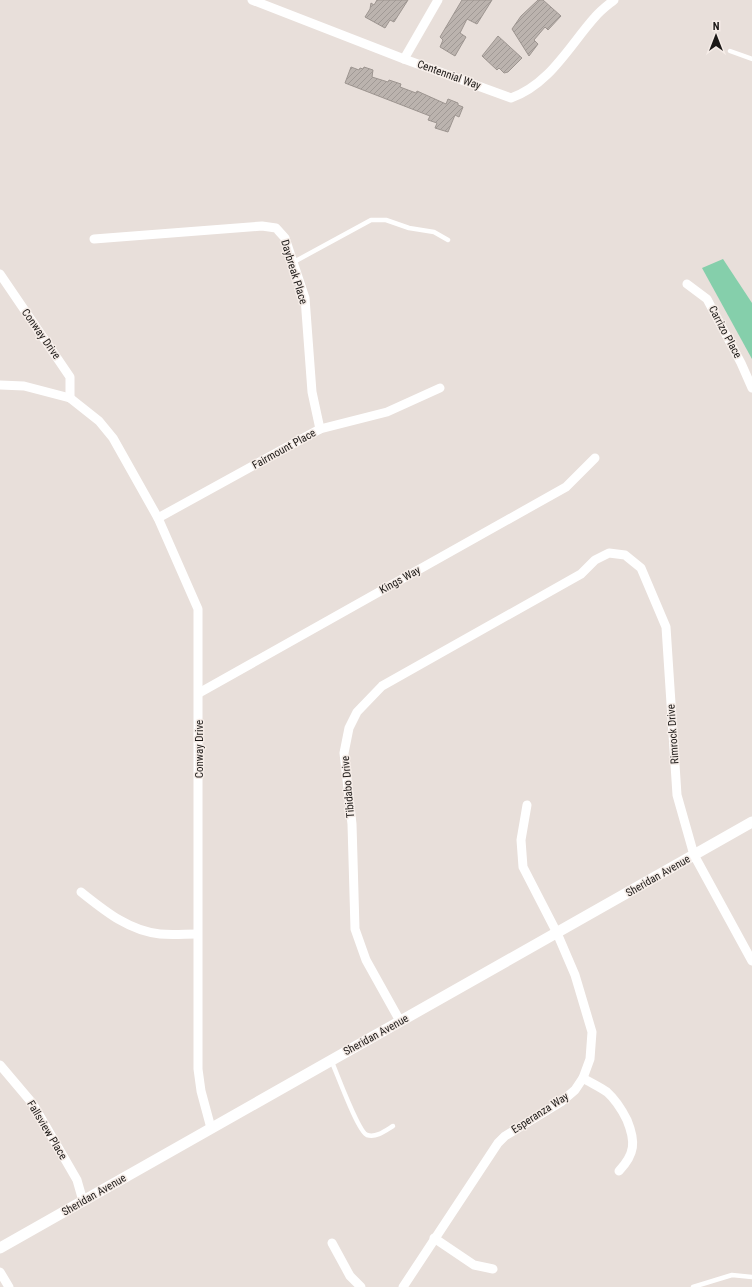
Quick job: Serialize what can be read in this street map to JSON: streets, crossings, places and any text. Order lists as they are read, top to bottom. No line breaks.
{"streets":{"street":["Centennial Way","Daybreak Place","Carrizo Place","Conway Drive","Fairmount Place","Kings Way","Rimrock Drive","Tibidabo Drive","Sheridan Avenue","Esperanza Way","Fallsview Place"]},"crossings":[["Daybreak Place","Fairmount Place"],["Conway Drive","Fairmount Place"],["Conway Drive","Kings Way"],["Conway Drive","Sheridan Avenue"],["Rimrock Drive","Tibidabo Drive"],["Rimrock Drive","Sheridan Avenue"],["Tibidabo Drive","Sheridan Avenue"],["Sheridan Avenue","Esperanza Way"],["Sheridan Avenue","Fallsview Place"]],"north":"top"}
